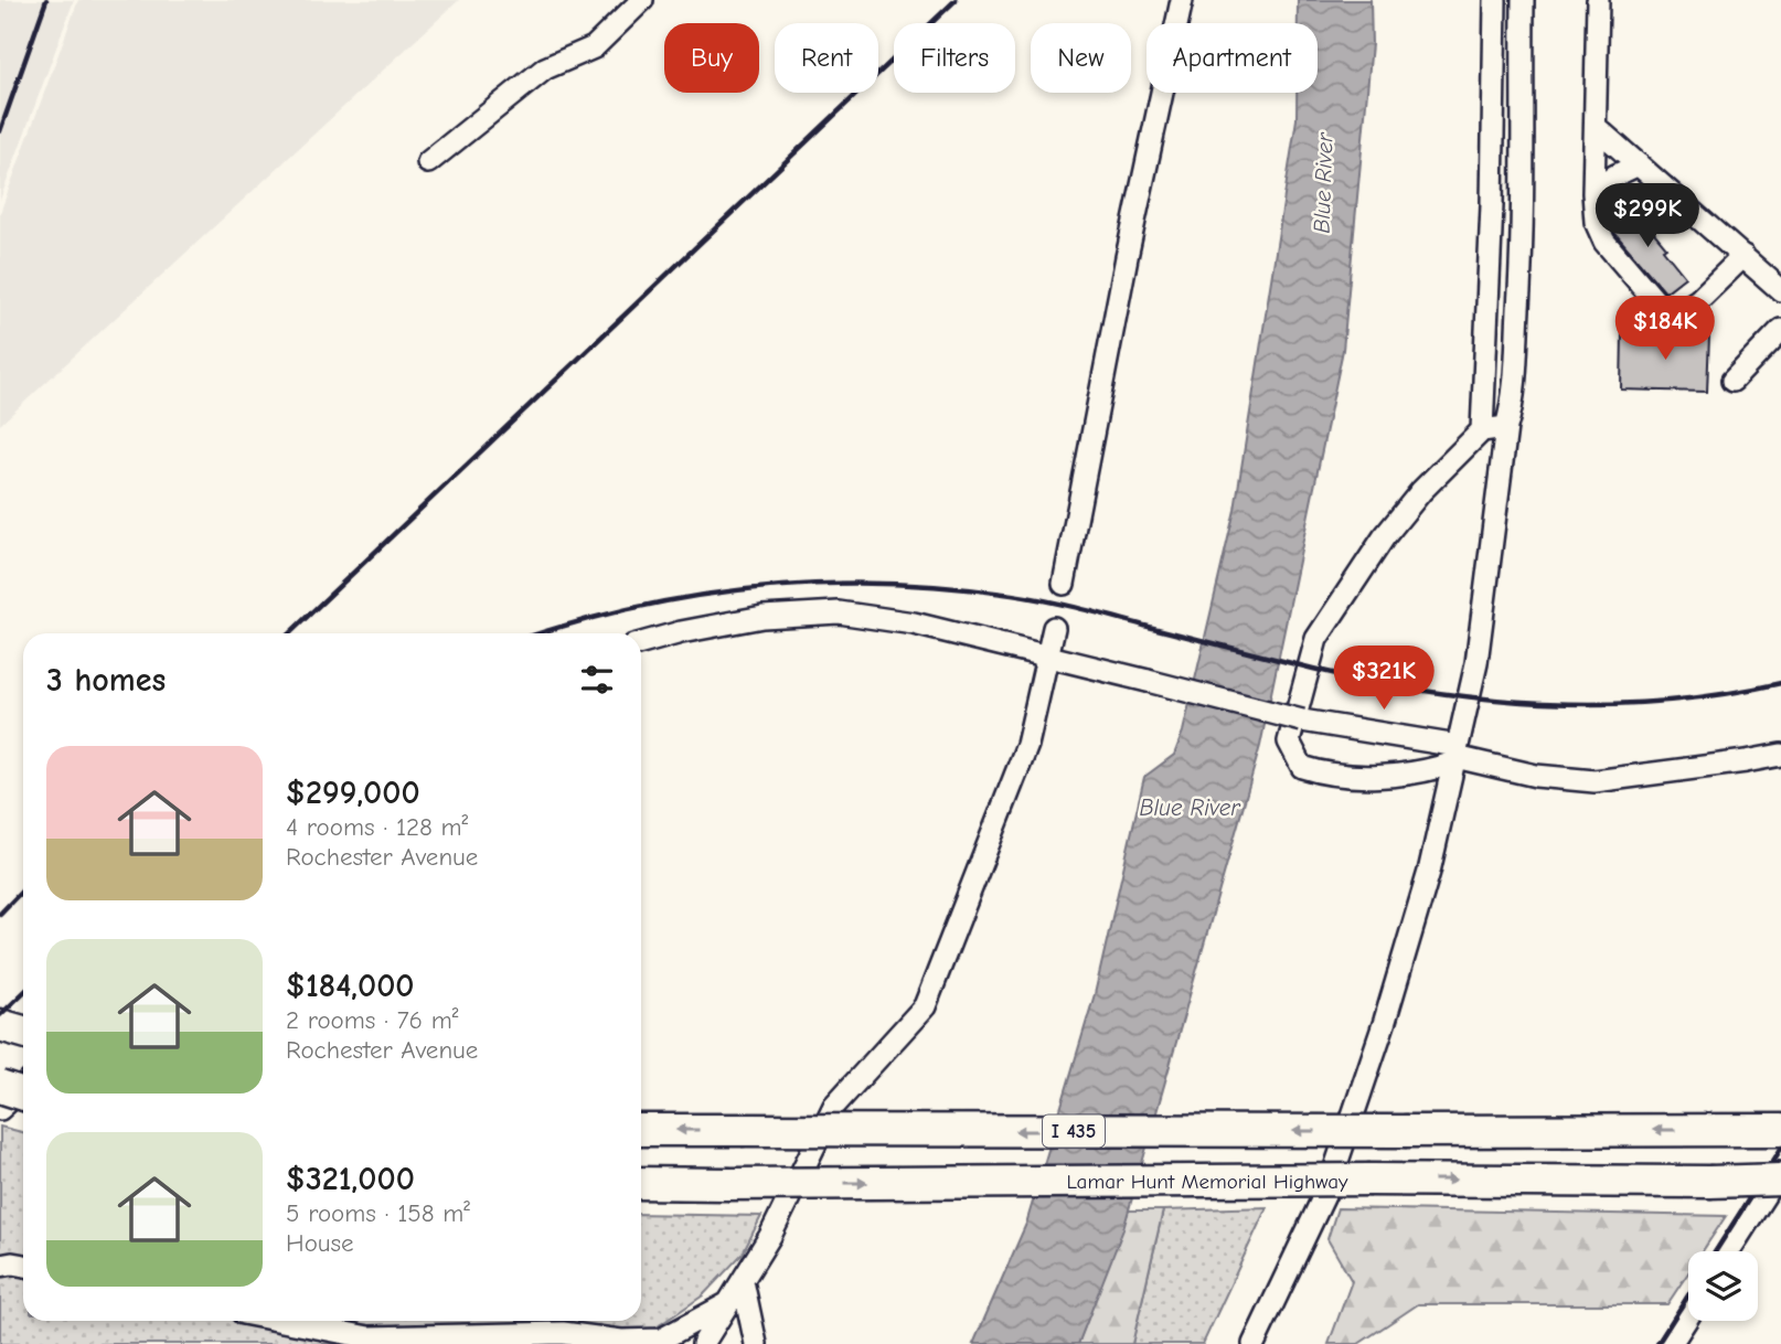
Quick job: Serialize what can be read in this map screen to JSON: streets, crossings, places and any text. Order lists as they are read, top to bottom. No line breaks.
{"streets":{"highway":["I 435","Lamar Hunt Memorial Highway"]},"water":["Blue River"],"page":{"chip":["Buy","Rent","Filters","New","Apartment"],"price":["$299K","$184K","$321K"],"heading":"3 homes","list":[{"name":"$299,000","note":"4 rooms · 128 m² · Rochester Avenue"},{"name":"$184,000","note":"2 rooms · 76 m² · Rochester Avenue"},{"name":"$321,000","note":"5 rooms · 158 m² · House"}]}}
